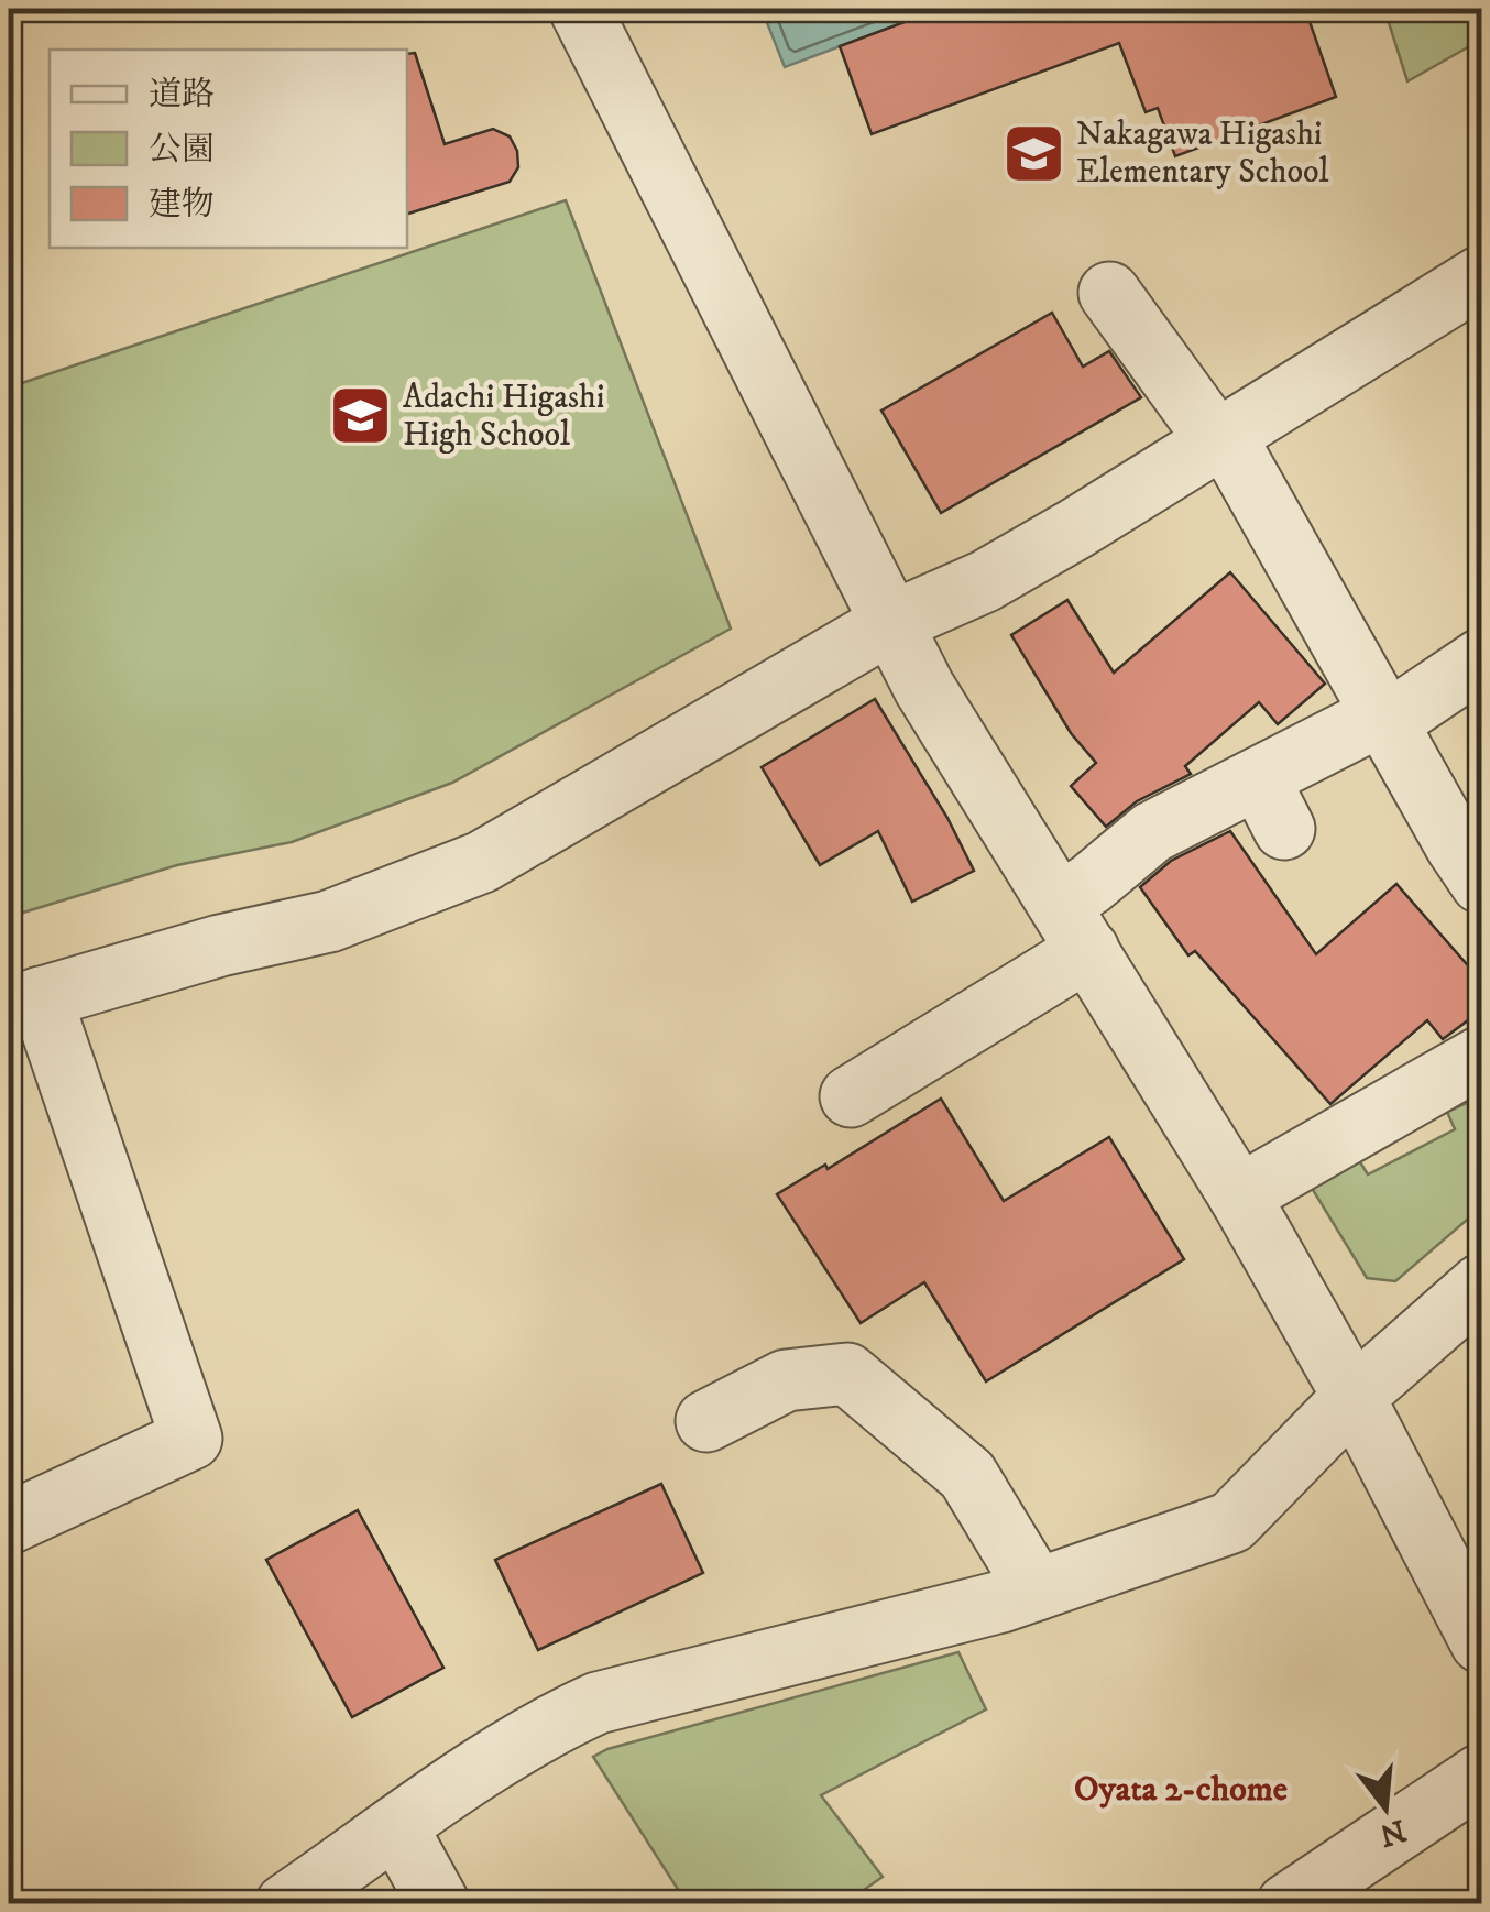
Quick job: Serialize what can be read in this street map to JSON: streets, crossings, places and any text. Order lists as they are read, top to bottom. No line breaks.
{"districts":["Oyata 2-chome"],"places":{"school or university":["Nakagawa Higashi Elementary School","Adachi Higashi High School"]},"legend":["道路","公園","建物"],"north":"bottom"}
